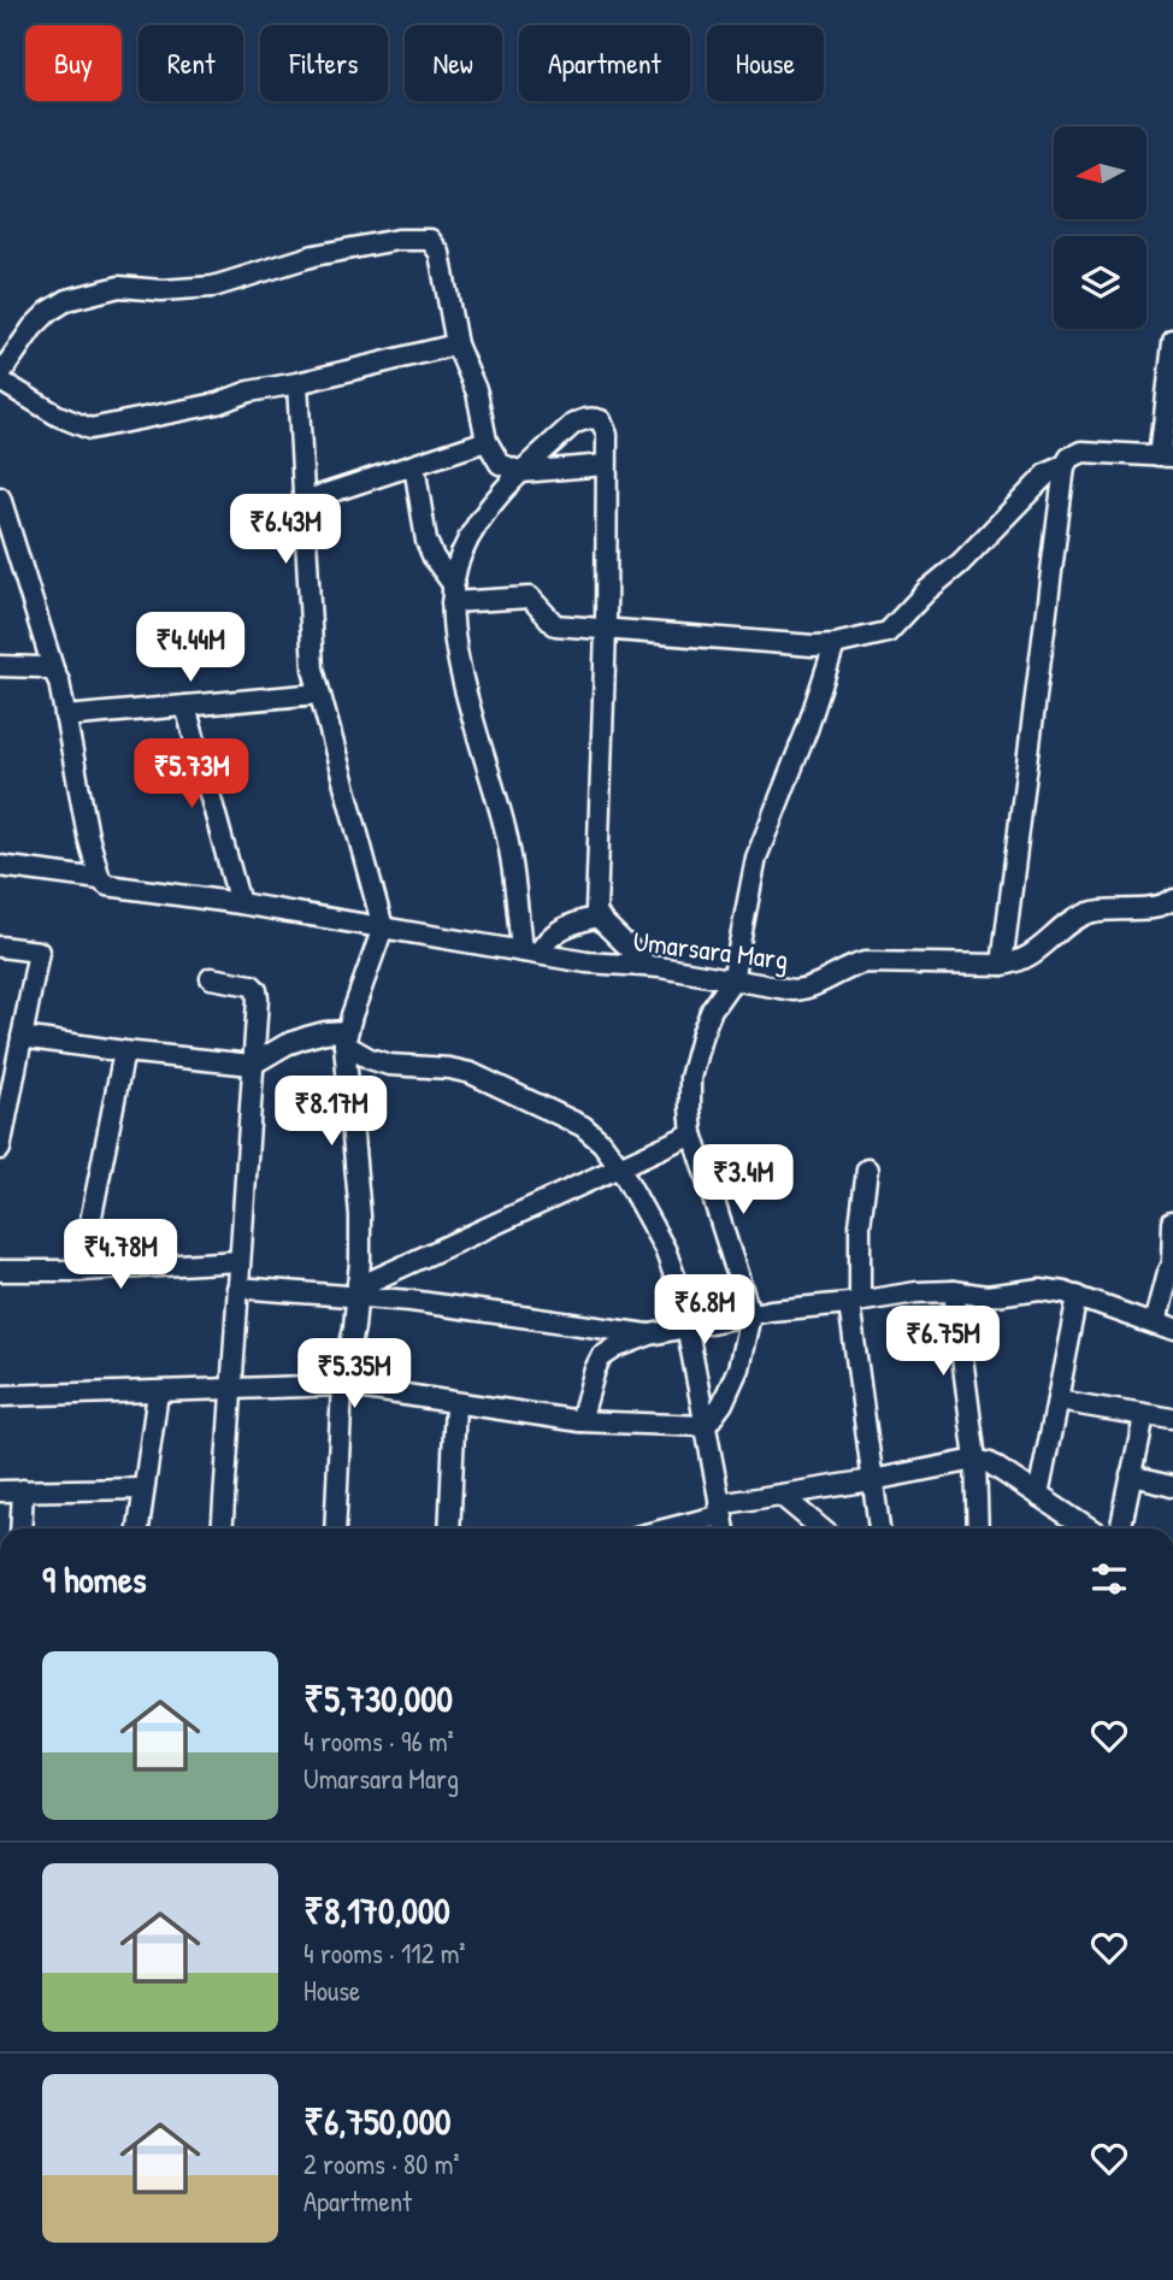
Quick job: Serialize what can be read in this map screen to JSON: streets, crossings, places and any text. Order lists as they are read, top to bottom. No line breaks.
{"streets":{"street":["Umarsara Marg"]},"north":"left","page":{"chip":["Buy","Rent","Filters","New","Apartment","House"],"price":["₹6.43M","₹4.44M","₹5.73M","₹8.17M","₹3.4M","₹4.78M","₹6.8M","₹6.75M","₹5.35M"],"heading":"9 homes","list":[{"name":"₹5,730,000","note":"4 rooms · 96 m² · Umarsara Marg"},{"name":"₹8,170,000","note":"4 rooms · 112 m² · House"},{"name":"₹6,750,000","note":"2 rooms · 80 m² · Apartment"}]}}
